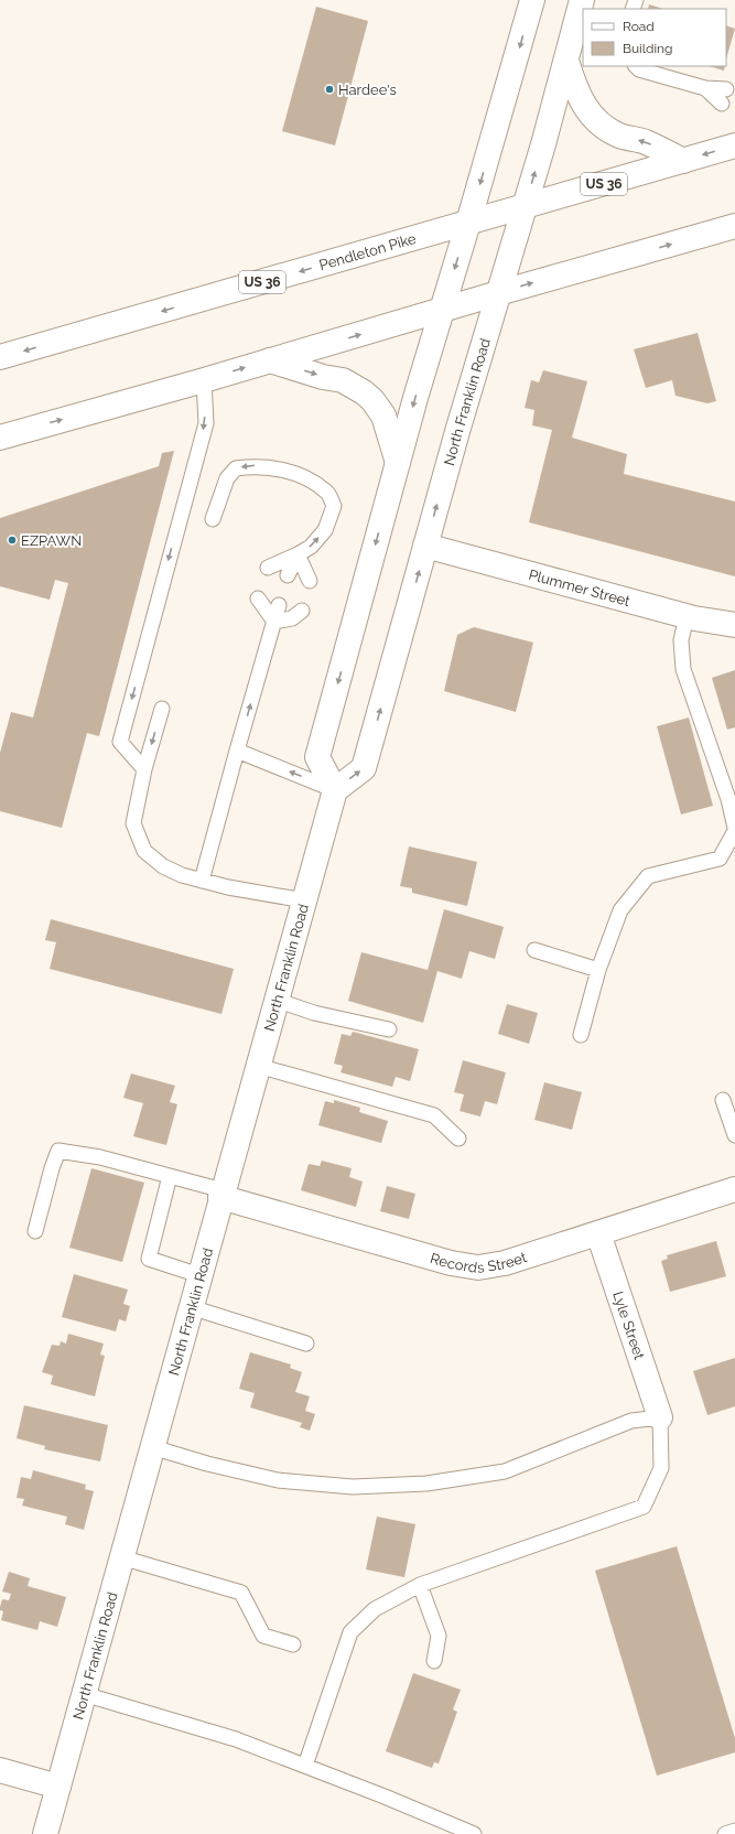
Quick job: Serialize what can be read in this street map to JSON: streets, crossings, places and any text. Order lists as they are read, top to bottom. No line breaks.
{"streets":{"main road":["US 36","Pendleton Pike","North Franklin Road","Plummer Street","Records Street","Lyle Street"]},"crossings":[["Pendleton Pike","North Franklin Road"],["North Franklin Road","Plummer Street"],["North Franklin Road","Records Street"],["Records Street","Lyle Street"]],"places":["Hardee's","EZPAWN"],"legend":["Road","Building"]}
